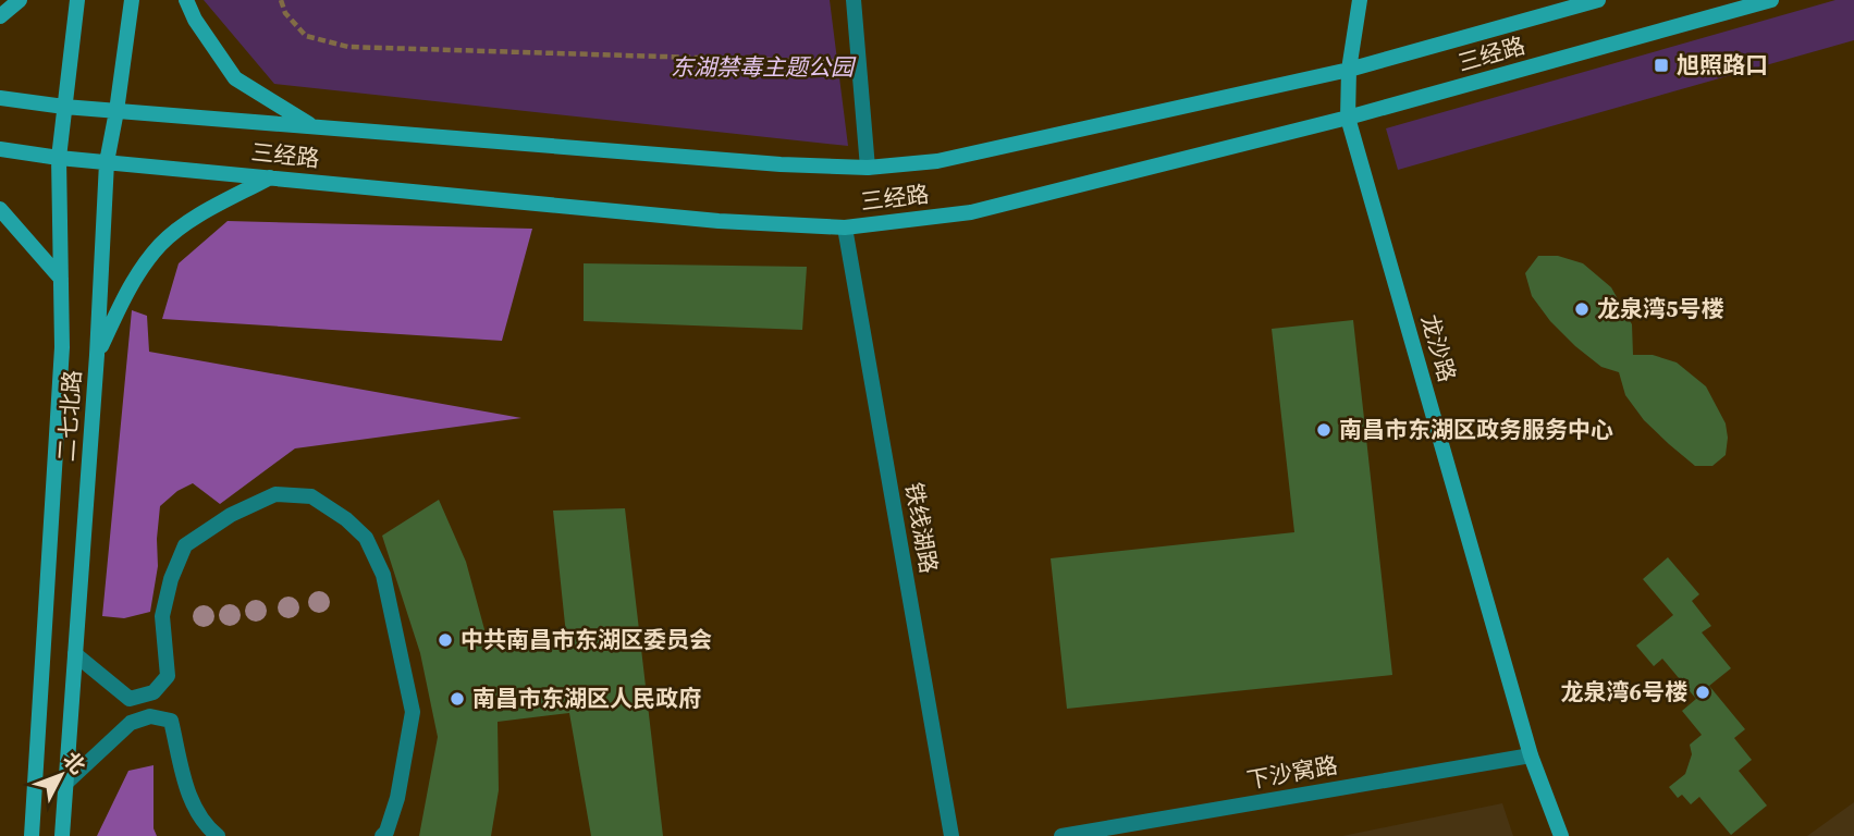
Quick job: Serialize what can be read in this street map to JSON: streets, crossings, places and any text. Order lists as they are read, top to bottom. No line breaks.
{"streets":{"main road":["三经路","龙沙路","二七北路"],"street":["铁线湖路","下沙窝路"]},"crossings":[["三经路","龙沙路"],["三经路","二七北路"],["三经路","铁线湖路"],["龙沙路","下沙窝路"]],"parks":["东湖禁毒主题公园"],"places":{"transit":["旭照路口"],"other":["龙泉湾5号楼","南昌市东湖区政务服务中心","中共南昌市东湖区委员会","龙泉湾6号楼","南昌市东湖区人民政府"]},"north":"top right"}
